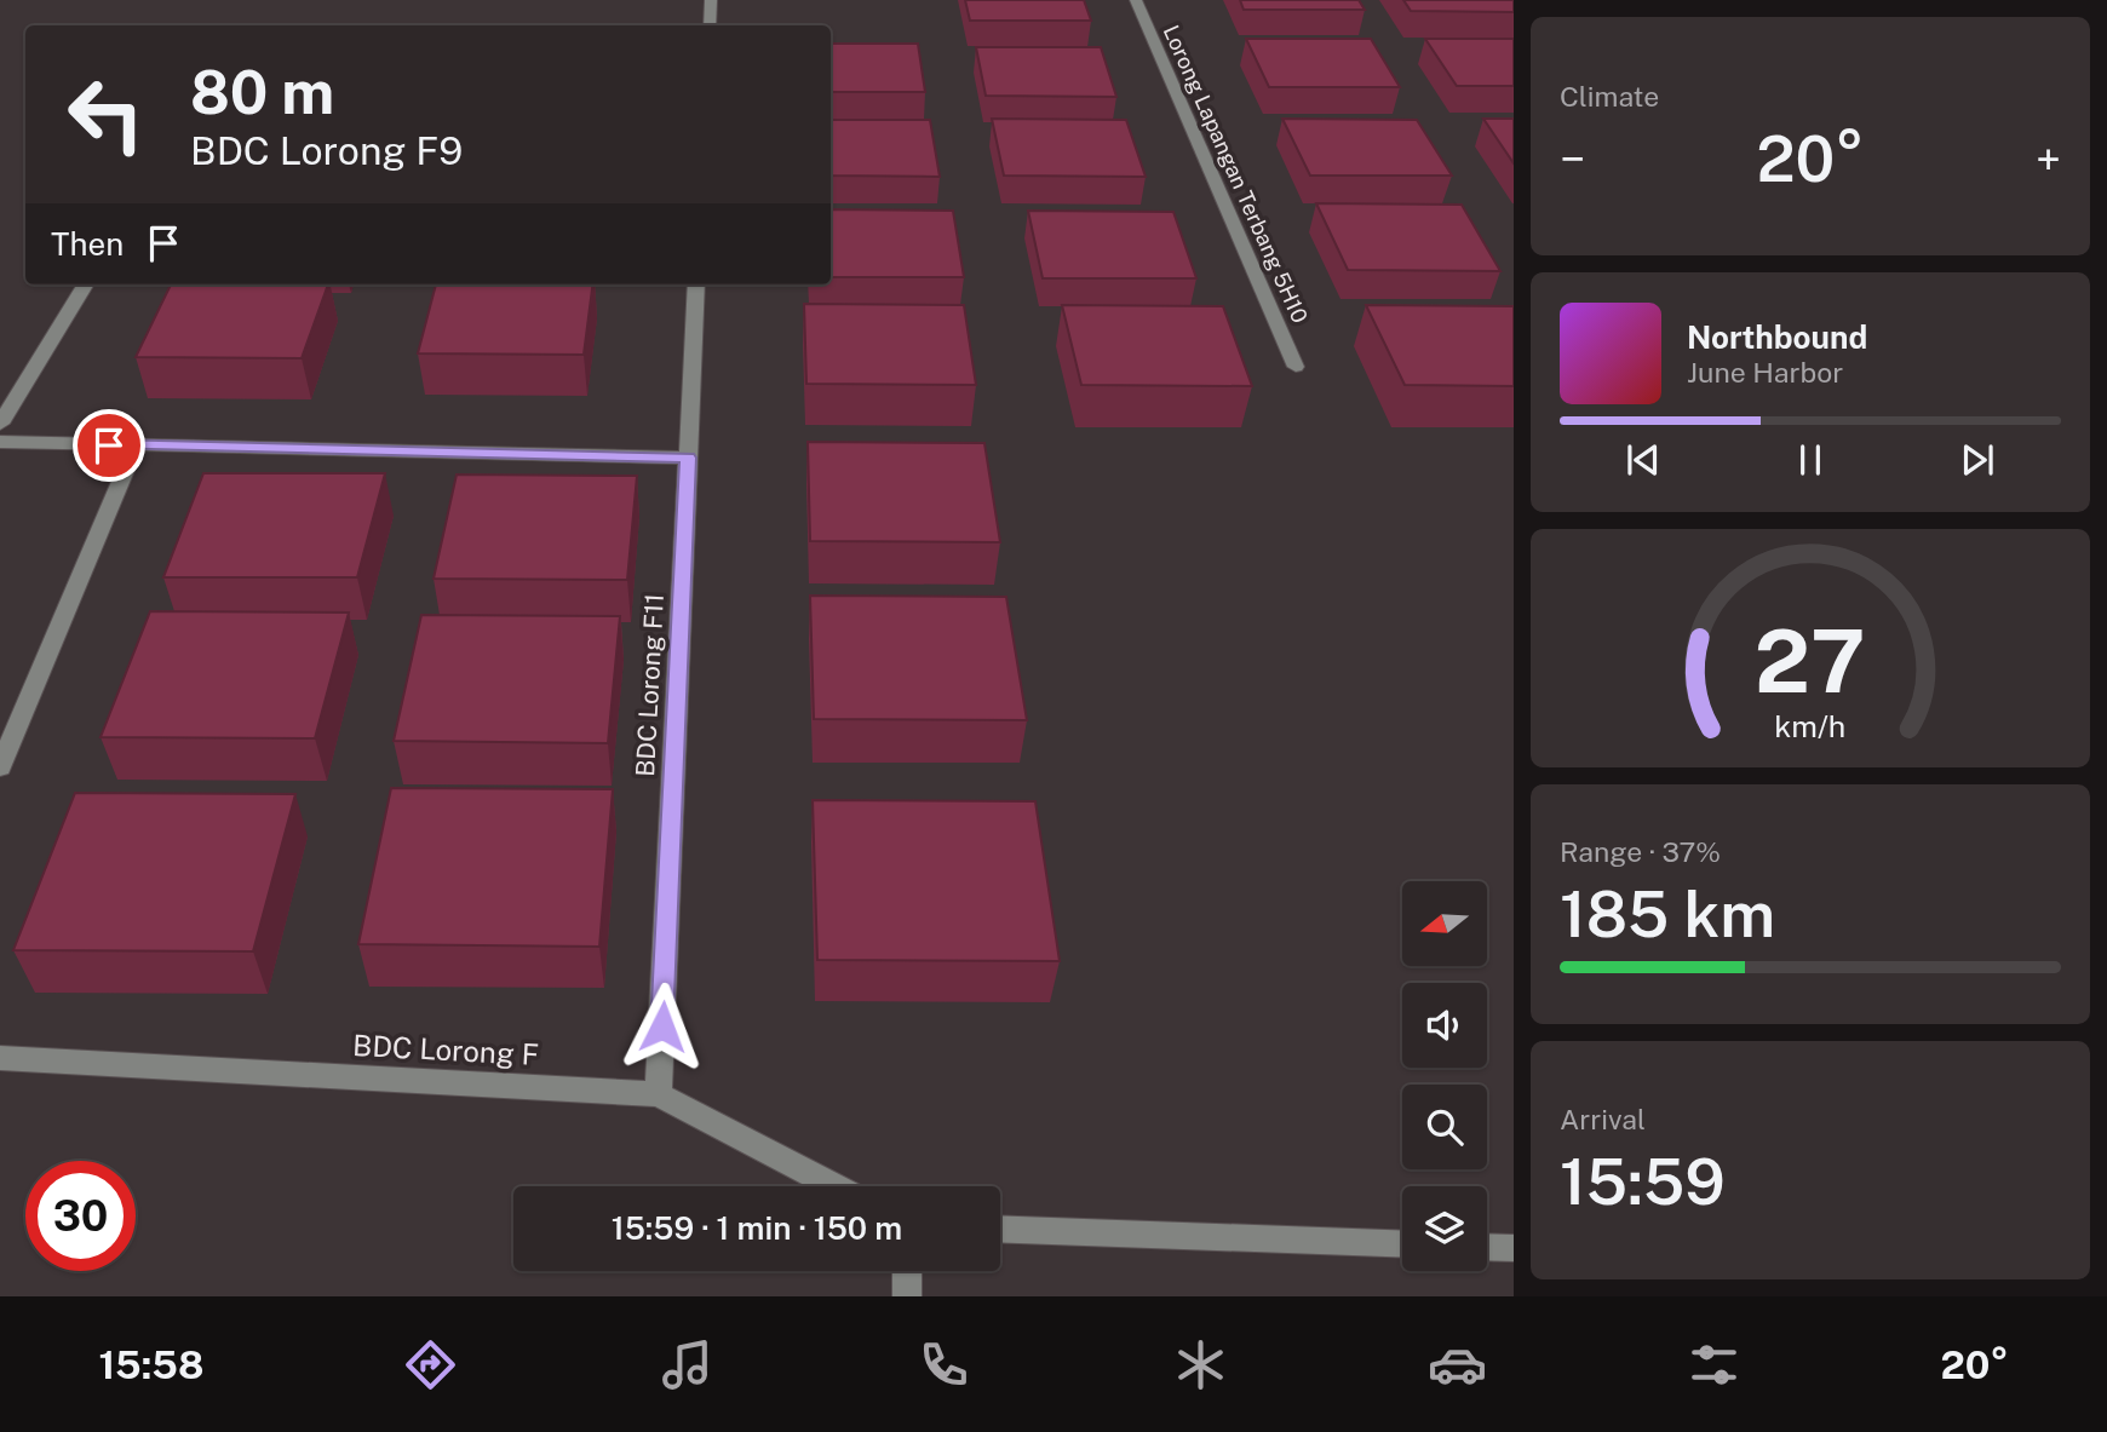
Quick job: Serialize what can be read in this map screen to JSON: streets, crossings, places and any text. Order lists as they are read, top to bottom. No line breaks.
{"streets":{"street":["Lorong Lapangan Terbang 5H10","BDC Lorong F11","BDC Lorong F"]},"crossings":[["BDC Lorong F11","BDC Lorong F"]],"north":"left","page":{"tile":["Climate",["Range · 37%","185 km"],["Arrival","15:59"]],"turn":["80 m","BDC Lorong F9"],"heat":["−","20°","+"],"then":"Then","song":["Northbound","June Harbor"],"limit":"30","trip":"15:59 · 1 min · 150 m","tabs":["15:58","20°"],"gauge":["27","km/h"]}}
